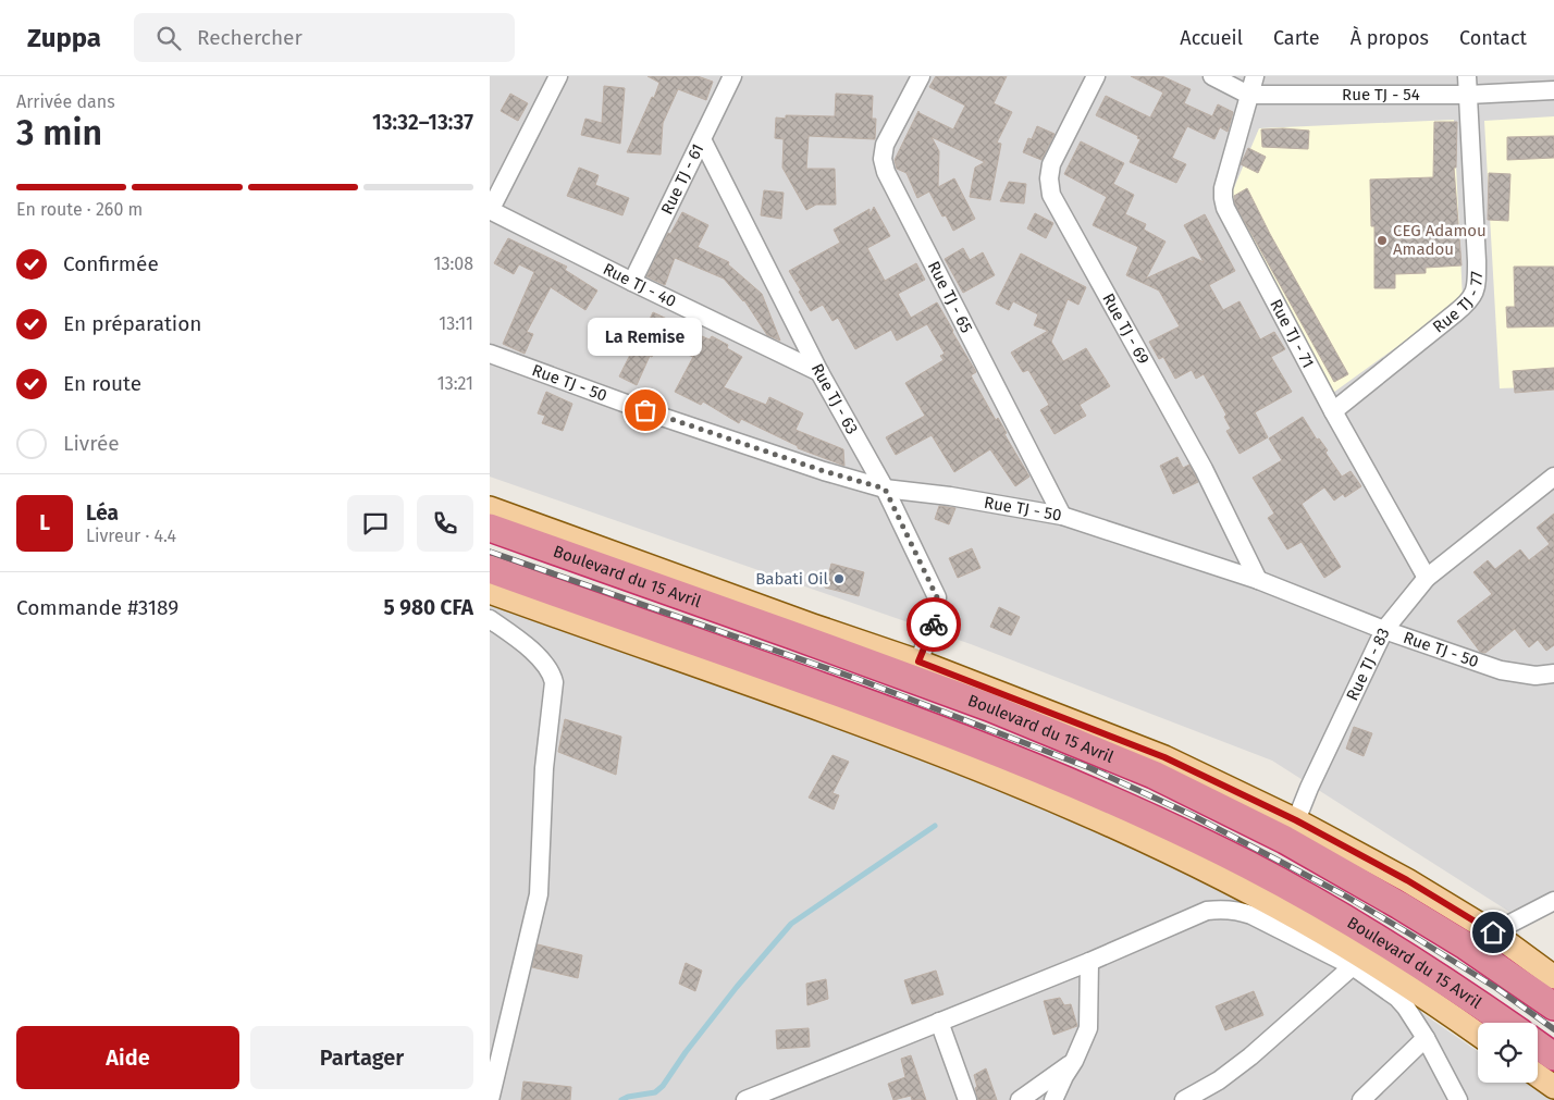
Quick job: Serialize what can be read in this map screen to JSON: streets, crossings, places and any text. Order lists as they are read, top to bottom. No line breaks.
{"streets":{"highway":["Boulevard du 15 Avril"],"street":["Rue TJ - 54","Rue TJ - 61","Rue TJ - 40","Rue TJ - 65","Rue TJ - 77","Rue TJ - 69","Rue TJ - 71","Rue TJ - 50","Rue TJ - 63","Rue TJ - 83"]},"crossings":[["Rue TJ - 54","Rue TJ - 77"],["Rue TJ - 54","Rue TJ - 71"],["Rue TJ - 61","Rue TJ - 40"],["Rue TJ - 61","Rue TJ - 63"],["Rue TJ - 40","Rue TJ - 63"],["Rue TJ - 65","Rue TJ - 50"],["Rue TJ - 77","Rue TJ - 71"],["Rue TJ - 69","Rue TJ - 50"],["Rue TJ - 71","Rue TJ - 83"],["Rue TJ - 50","Rue TJ - 63"],["Rue TJ - 50","Rue TJ - 83"],["Rue TJ - 63","Boulevard du 15 Avril"],["Boulevard du 15 Avril","Rue TJ - 83"]],"places":["CEG Adamou Amadou","La Remise","Babati Oil"],"page":{"header":"Zuppa","search":"Rechercher","nav":["Accueil","Carte","À propos","Contact"],"heading":["3 min","Arrivée dans","13:32–13:37"],"panel":["Léa","Livreur · 4.4","Commande #3189","5 980 CFA"],"bar":"En route · 260 m","list":[["Confirmée","13:08"],["En préparation","13:11"],["En route","13:21"],"Livrée"],"bubble":"La Remise","round":"L","buttons":["Aide","Partager"]}}
